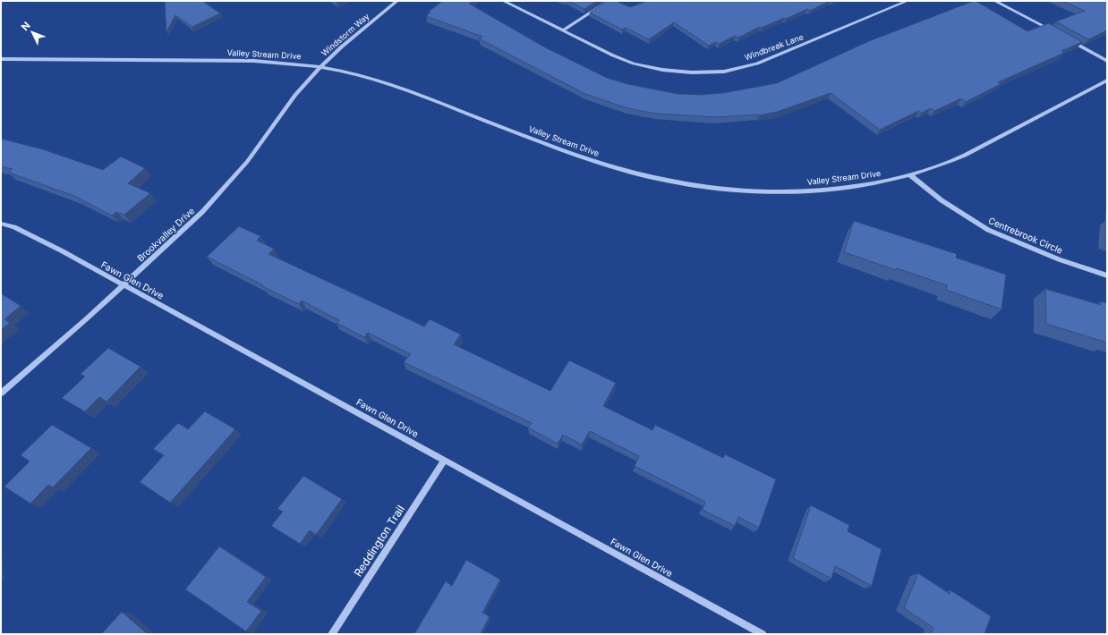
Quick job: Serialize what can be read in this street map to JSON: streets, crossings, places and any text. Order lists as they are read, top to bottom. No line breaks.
{"streets":{"street":["Windstorm Way","Windbreak Lane","Valley Stream Drive","Brookvalley Drive","Centrebrook Circle","Fawn Glen Drive","Reddington Trail"]},"crossings":[["Windstorm Way","Valley Stream Drive"],["Windstorm Way","Brookvalley Drive"],["Valley Stream Drive","Brookvalley Drive"],["Valley Stream Drive","Centrebrook Circle"],["Brookvalley Drive","Fawn Glen Drive"],["Fawn Glen Drive","Reddington Trail"]],"north":"top left"}
